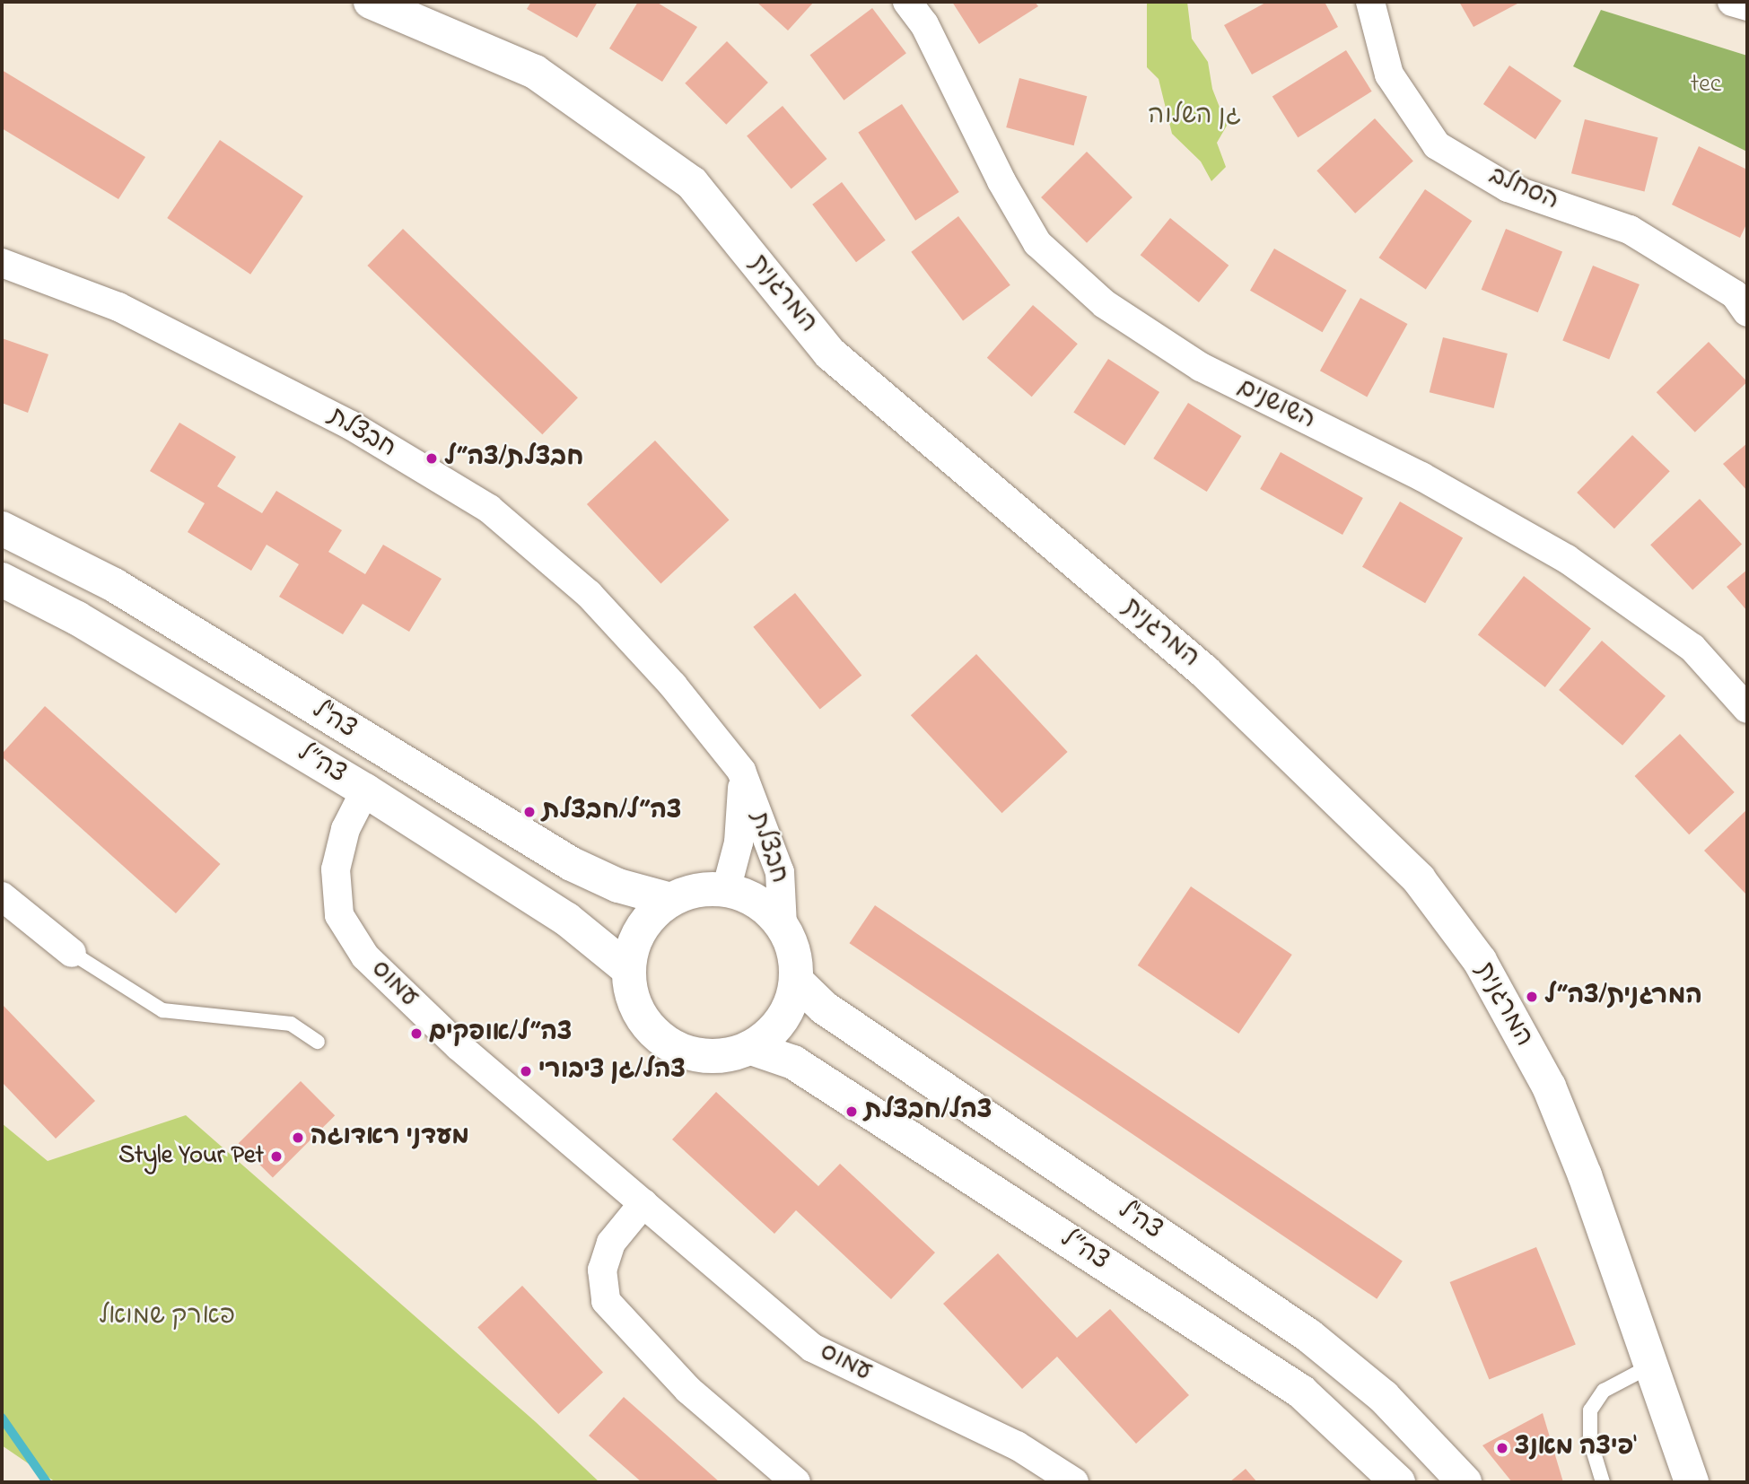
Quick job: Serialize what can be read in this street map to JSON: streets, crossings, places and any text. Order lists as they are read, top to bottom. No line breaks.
{"streets":{"main road":["המרגנית","צה\"ל","צה״ל"],"street":["הסחלב","השושנים","חבצלת","עמוס"]},"crossings":[["חבצלת","צה\"ל"],["חבצלת","צה״ל"],["צה\"ל","צה״ל"],["צה״ל","עמוס"]],"parks":["tec","גן השלוה","פארק שמואל"],"places":["חבצלת/צה״ל","צה״ל/חבצלת","המרגנית/צה״ל","צה״ל/אופקים","צהל/גן ציבורי","צהל/חבצלת","מעדני ראדוגה","Style Your Pet","פיצה מאנצ'"]}
